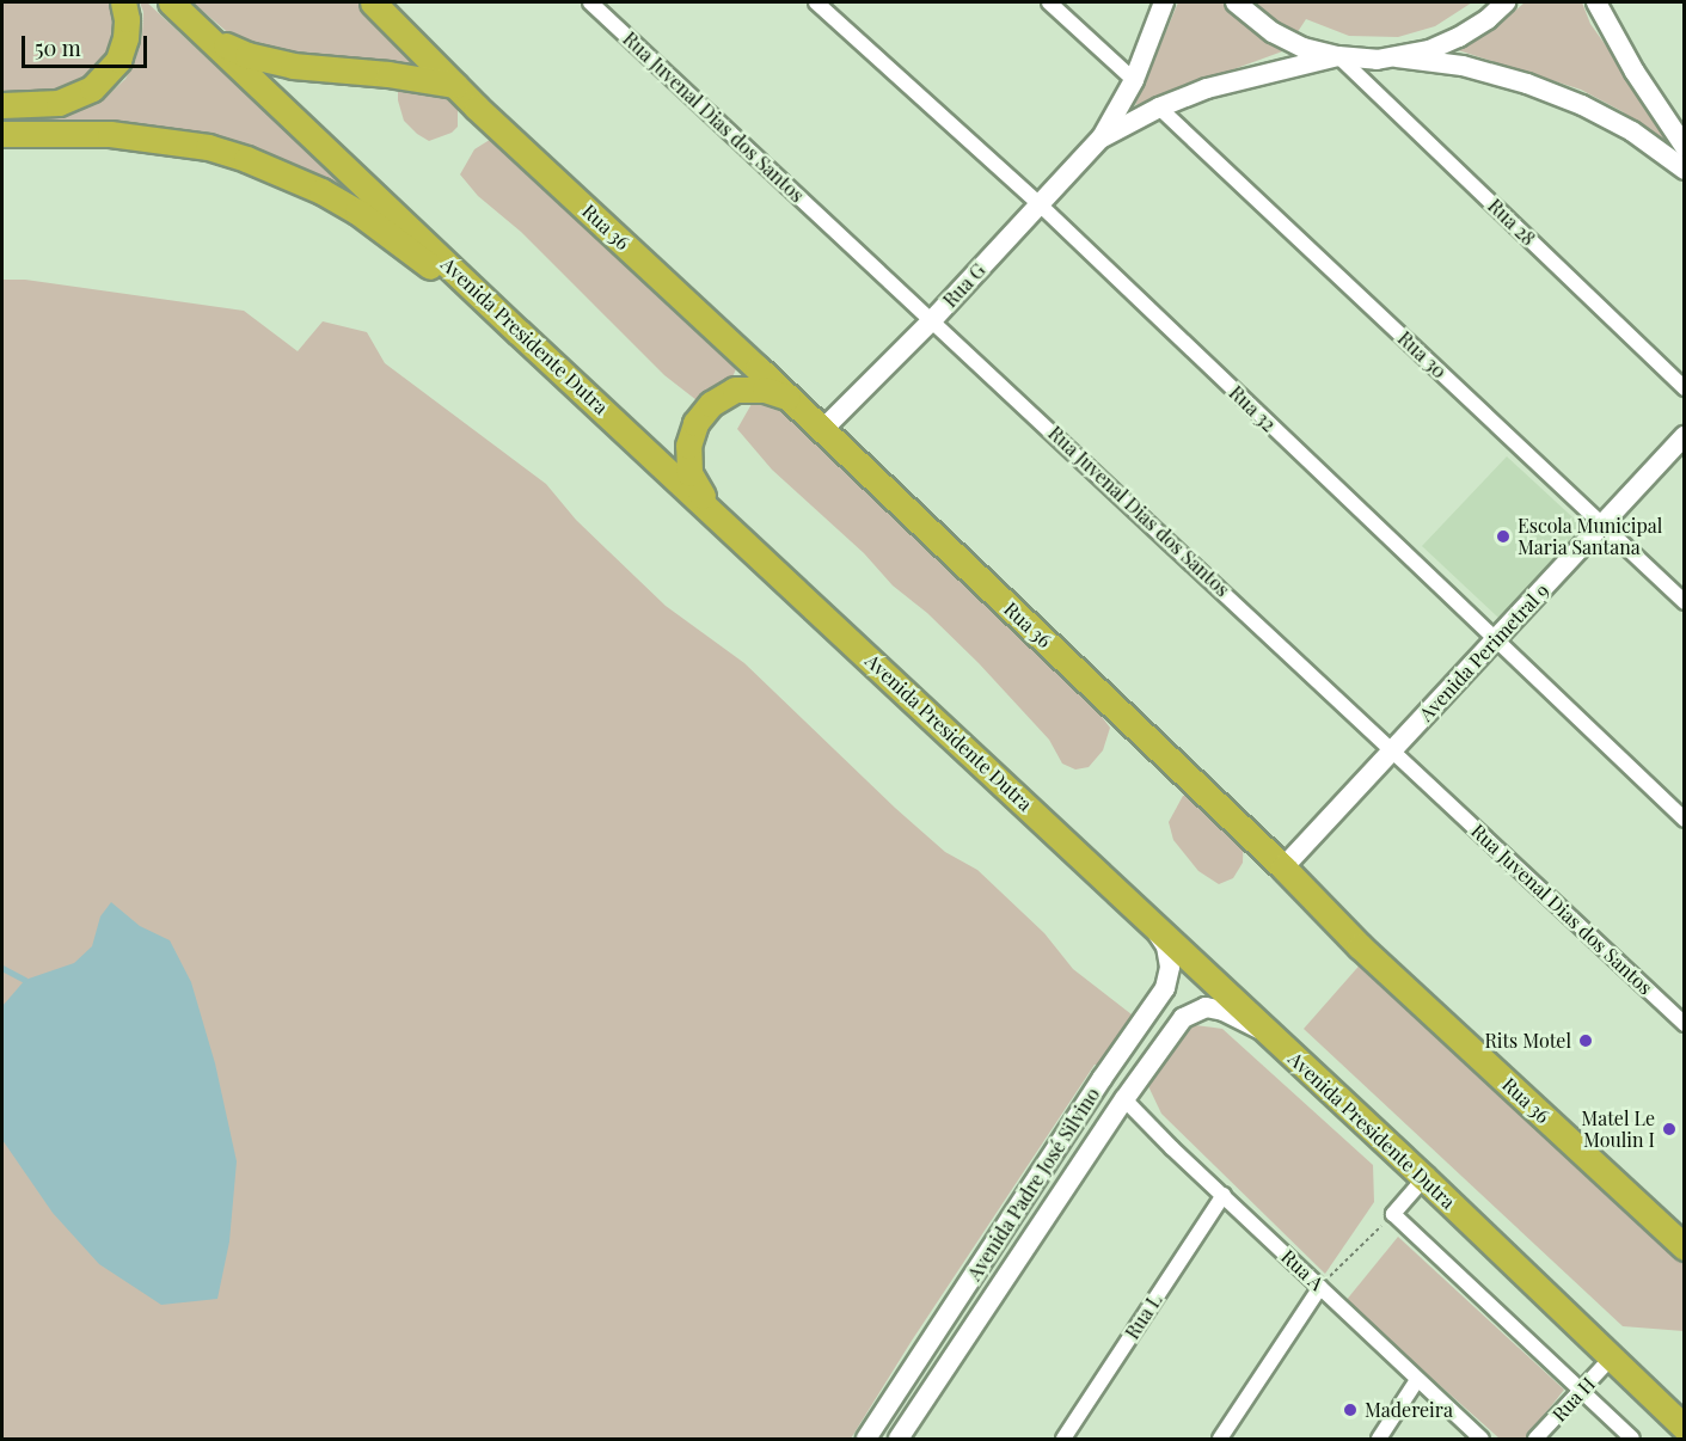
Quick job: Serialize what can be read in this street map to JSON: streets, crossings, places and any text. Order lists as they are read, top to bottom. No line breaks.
{"streets":{"highway":["Rua 36","Avenida Presidente Dutra"],"main road":["Rua G","Avenida Perimetral 9","Avenida Padre José Silvino"],"street":["Rua Juvenal Dias dos Santos","Rua 28","Rua 30","Rua 32","Rua A","Rua L","Rua H"]},"crossings":[["Rua Juvenal Dias dos Santos","Rua G"],["Rua Juvenal Dias dos Santos","Avenida Perimetral 9"],["Rua 36","Rua G"],["Rua 36","Avenida Perimetral 9"],["Rua G","Rua 32"],["Avenida Presidente Dutra","Avenida Padre José Silvino"],["Avenida Presidente Dutra","Rua H"],["Rua 30","Avenida Perimetral 9"],["Rua 32","Avenida Perimetral 9"],["Avenida Padre José Silvino","Rua A"],["Rua A","Rua L"]],"places":["Escola Municipal Maria Santana","Rits Motel","Matel Le Moulin I","Madereira"],"scale_bar":"50 m"}
